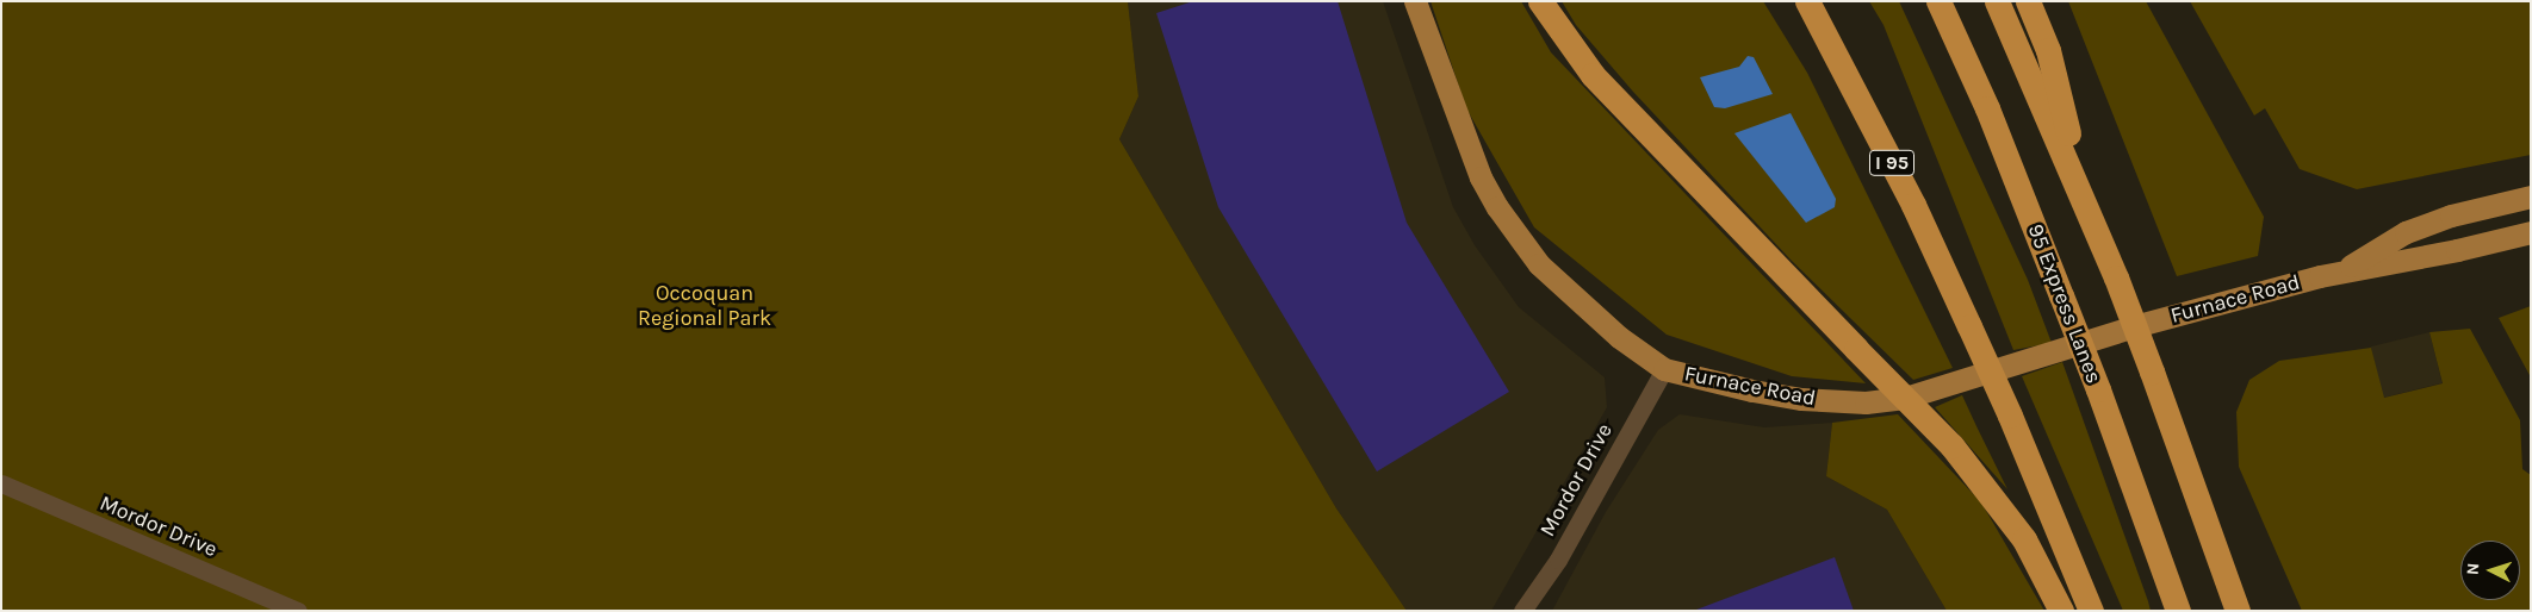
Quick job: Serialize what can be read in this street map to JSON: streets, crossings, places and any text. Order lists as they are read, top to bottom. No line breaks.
{"streets":{"highway":["I 95","95 Express Lanes"],"main road":["Furnace Road"],"street":["Mordor Drive"]},"crossings":[["Furnace Road","Mordor Drive"]],"parks":["Occoquan Regional Park"],"north":"left"}
